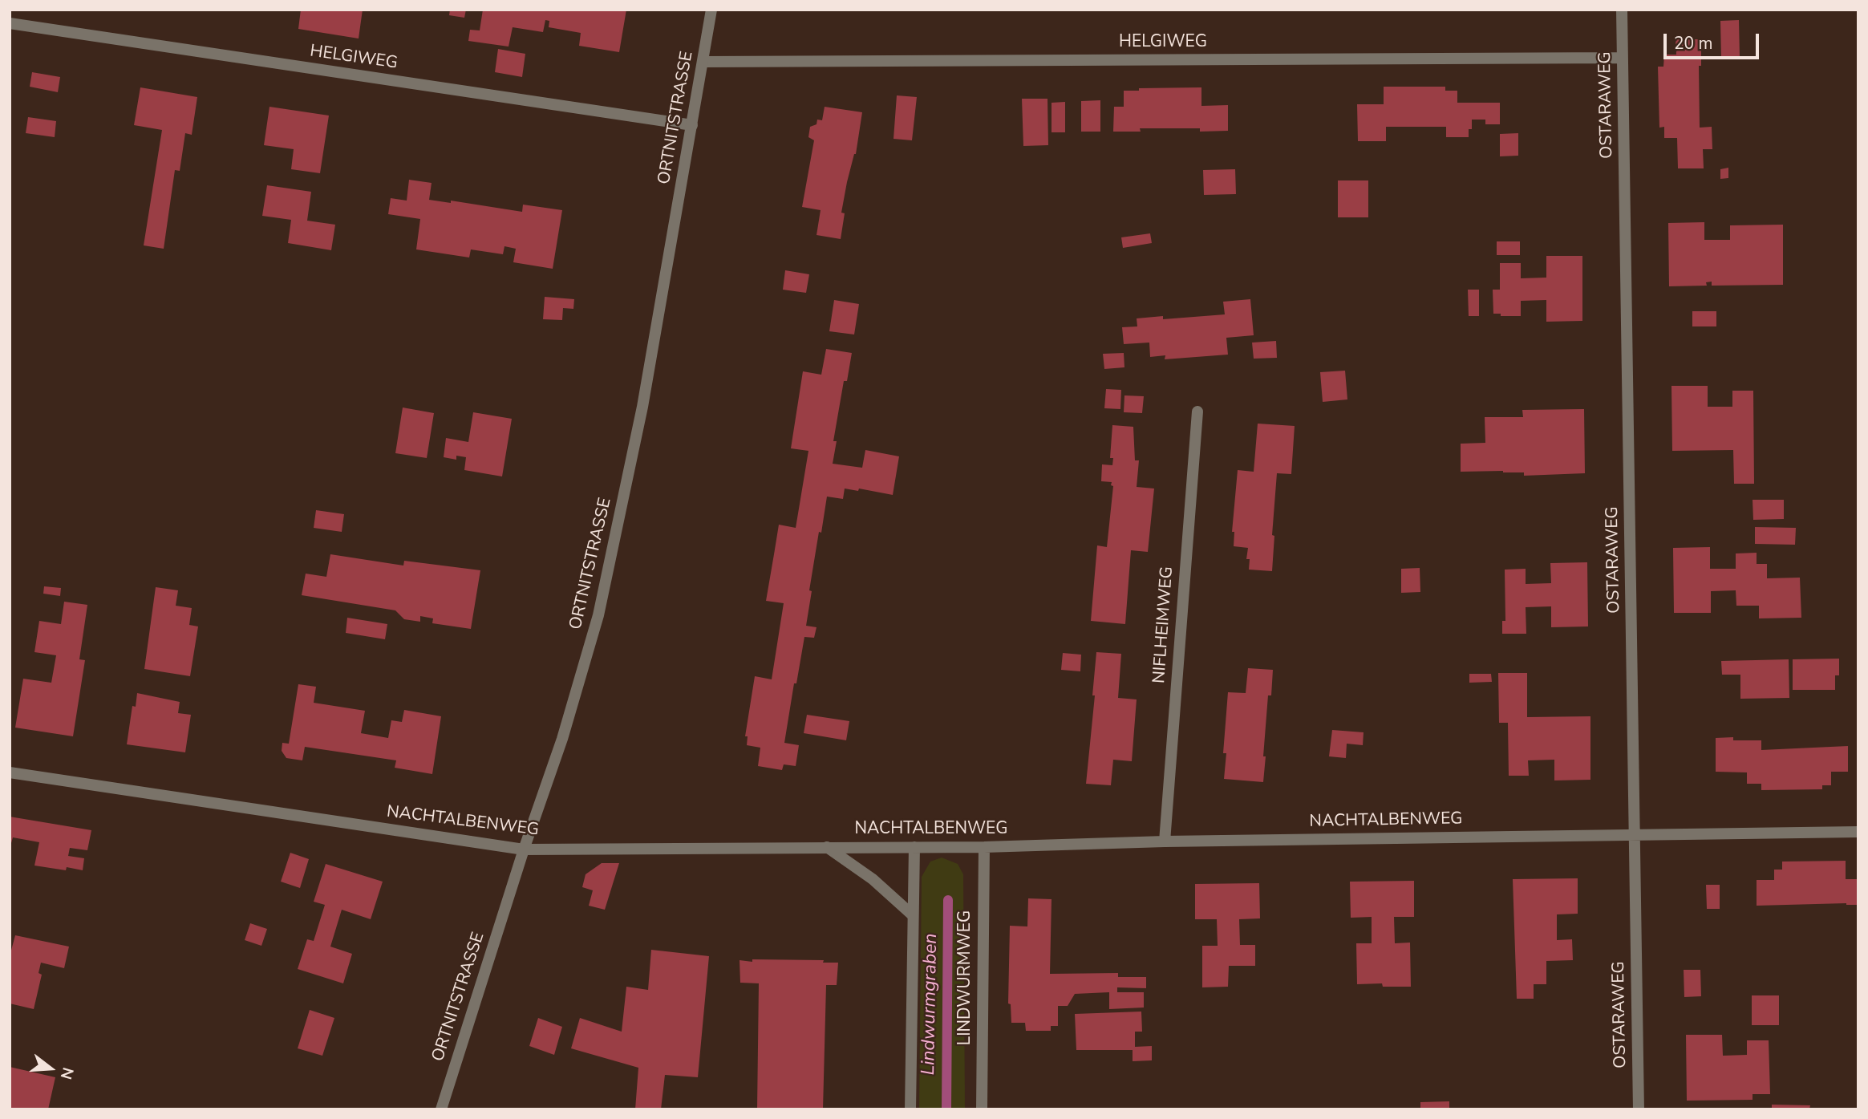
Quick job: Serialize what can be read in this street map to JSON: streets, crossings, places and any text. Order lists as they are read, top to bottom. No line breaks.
{"streets":{"street":["HELGIWEG","OSTARAWEG","ORTNITSTRASSE","NIFLHEIMWEG","NACHTALBENWEG","LINDWURMWEG"]},"crossings":[["HELGIWEG","OSTARAWEG"],["HELGIWEG","ORTNITSTRASSE"],["OSTARAWEG","NACHTALBENWEG"],["ORTNITSTRASSE","NACHTALBENWEG"],["NIFLHEIMWEG","NACHTALBENWEG"],["NACHTALBENWEG","LINDWURMWEG"]],"water":["Lindwurmgraben"],"scale_bar":"20 m","north":"right"}
